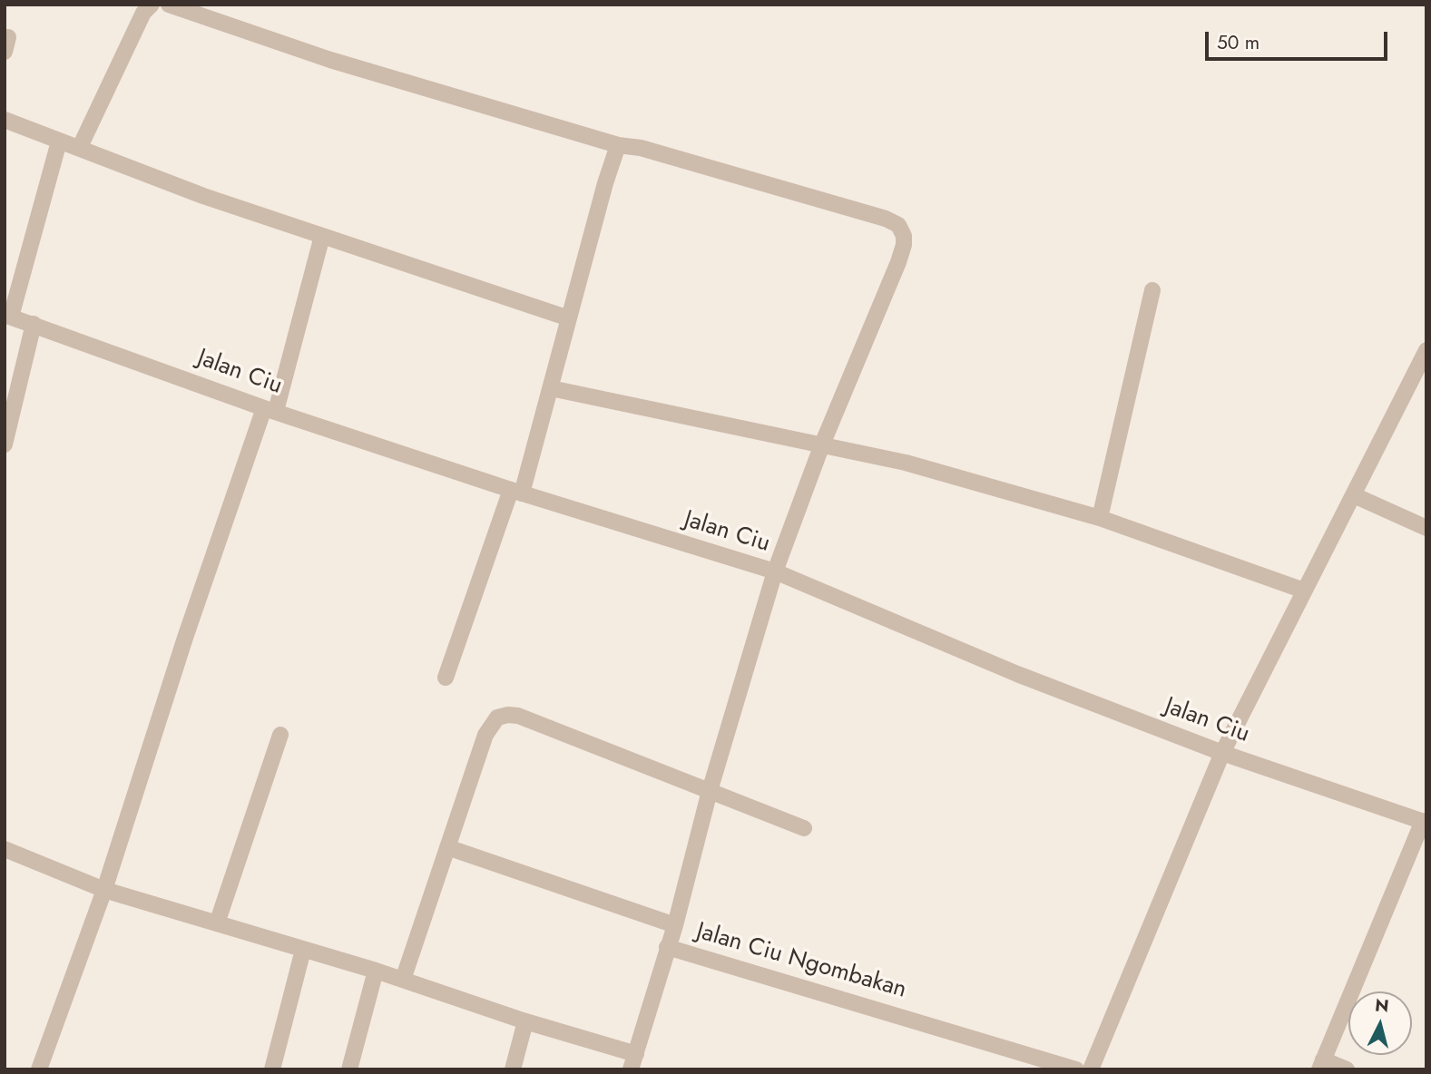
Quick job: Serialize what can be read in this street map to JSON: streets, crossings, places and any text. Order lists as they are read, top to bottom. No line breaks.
{"streets":{"street":["Jalan Ciu","Jalan Ciu Ngombakan"]},"crossings":[["Jalan Ciu","Jalan Ciu Ngombakan"]],"scale_bar":"50 m","north":"top"}
